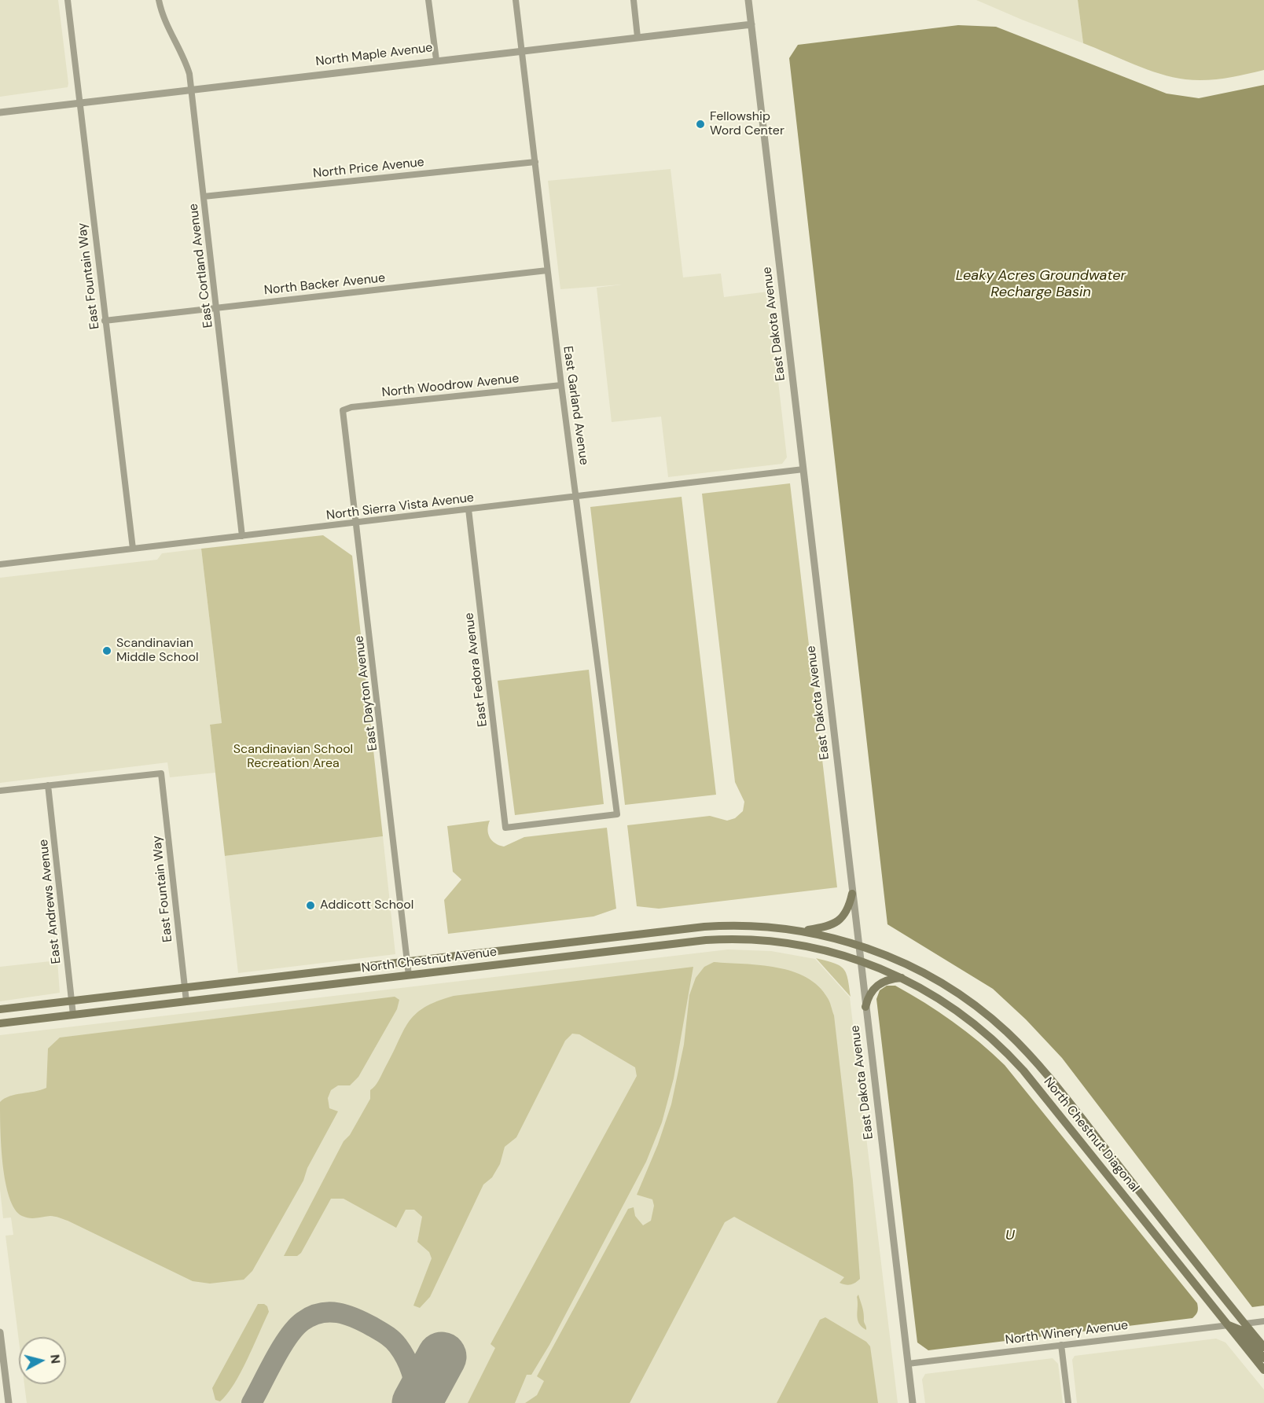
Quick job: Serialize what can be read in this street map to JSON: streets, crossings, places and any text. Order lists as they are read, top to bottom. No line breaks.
{"streets":{"main road":["North Chestnut Avenue","North Chestnut Diagonal"],"street":["North Maple Avenue","North Price Avenue","East Cortland Avenue","East Fountain Way","North Backer Avenue","East Dakota Avenue","North Woodrow Avenue","East Garland Avenue","North Sierra Vista Avenue","East Fedora Avenue","East Dayton Avenue","East Andrews Avenue","North Winery Avenue"]},"crossings":[["North Maple Avenue","East Cortland Avenue"],["North Maple Avenue","East Fountain Way"],["North Maple Avenue","East Dakota Avenue"],["North Maple Avenue","East Garland Avenue"],["North Price Avenue","East Cortland Avenue"],["North Price Avenue","East Garland Avenue"],["East Cortland Avenue","North Backer Avenue"],["East Cortland Avenue","North Sierra Vista Avenue"],["East Fountain Way","North Backer Avenue"],["East Fountain Way","North Sierra Vista Avenue"],["East Fountain Way","East Andrews Avenue"],["East Fountain Way","North Chestnut Avenue"],["North Backer Avenue","East Garland Avenue"],["East Dakota Avenue","North Sierra Vista Avenue"],["East Dakota Avenue","North Chestnut Avenue"],["East Dakota Avenue","North Chestnut Diagonal"],["East Dakota Avenue","North Winery Avenue"],["North Woodrow Avenue","East Garland Avenue"],["North Woodrow Avenue","East Dayton Avenue"],["East Garland Avenue","North Sierra Vista Avenue"],["East Garland Avenue","East Fedora Avenue"],["North Sierra Vista Avenue","East Fedora Avenue"],["North Sierra Vista Avenue","East Dayton Avenue"],["East Dayton Avenue","North Chestnut Avenue"],["East Andrews Avenue","North Chestnut Avenue"],["North Chestnut Avenue","North Chestnut Diagonal"],["North Chestnut Diagonal","North Winery Avenue"]],"water":["Leaky Acres Groundwater Recharge Basin","U"],"parks":["Scandinavian School Recreation Area"],"places":["Fellowship Word Center","Scandinavian Middle School","Addicott School"],"north":"right"}
